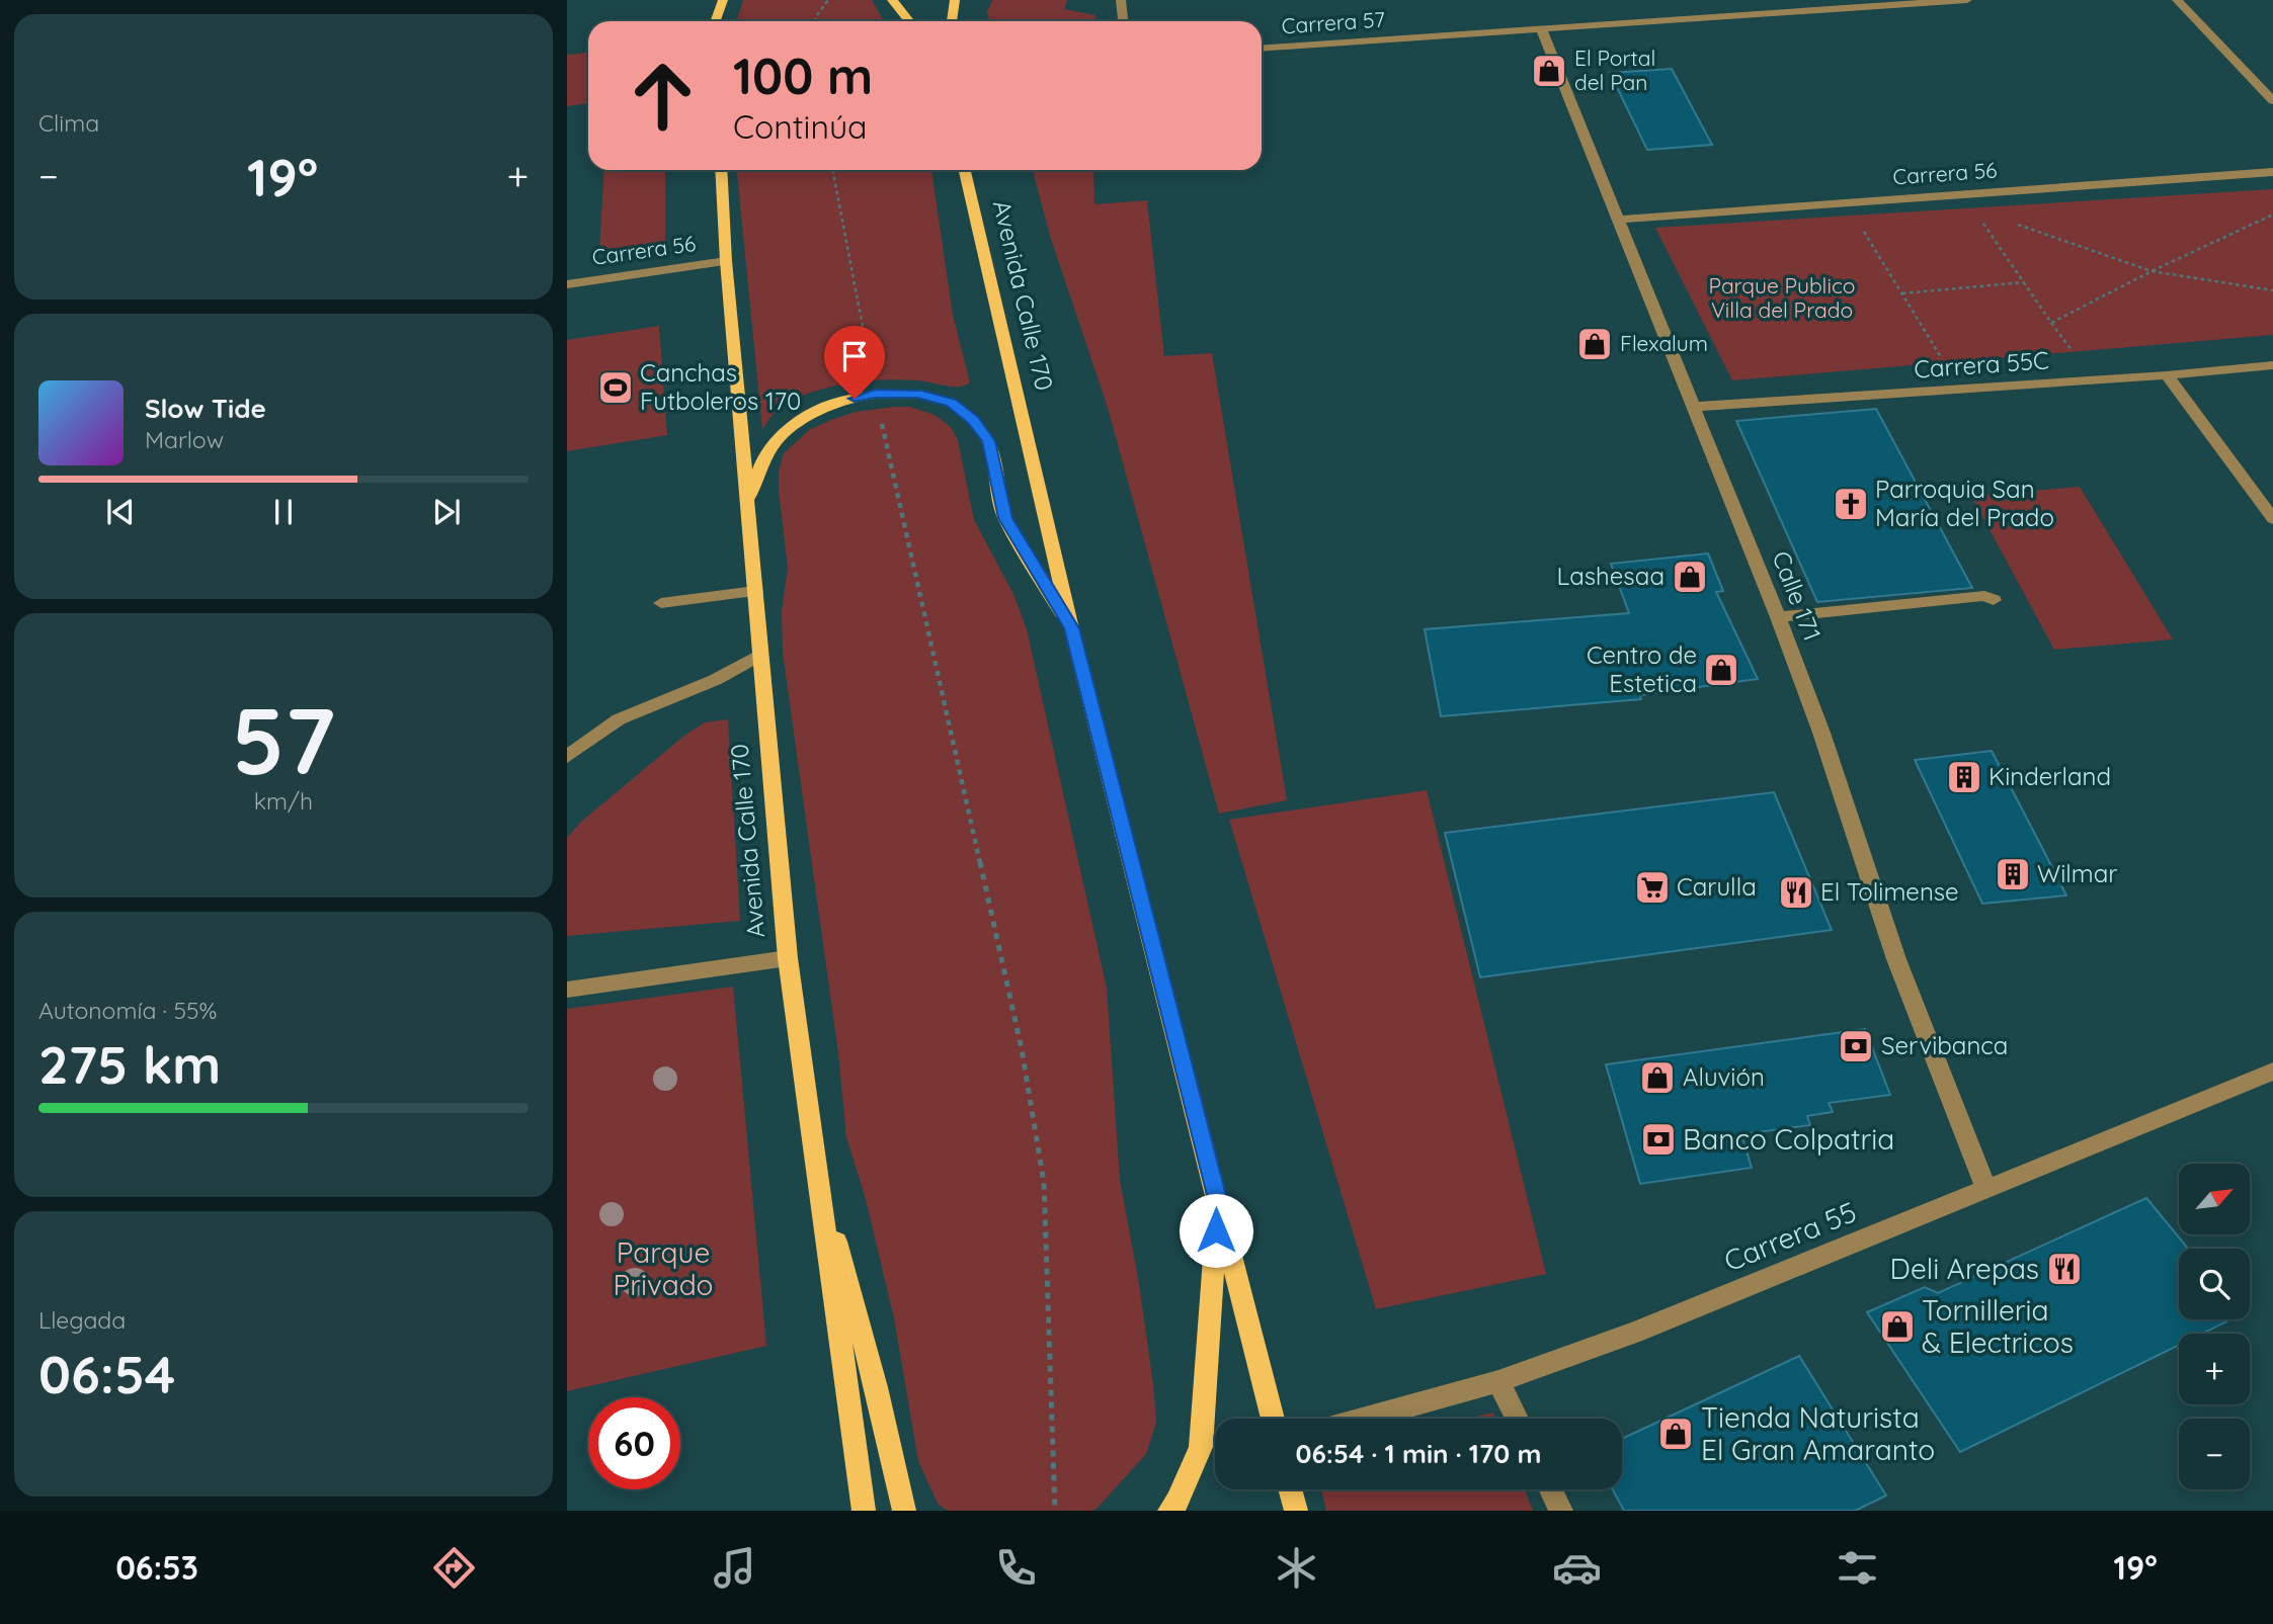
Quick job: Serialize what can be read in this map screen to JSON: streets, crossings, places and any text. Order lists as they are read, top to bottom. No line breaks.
{"streets":{"main road":["Avenida Calle 170"],"street":["Carrera 57","Carrera 56","Carrera 55C","Calle 171","Carrera 55"]},"crossings":[["Carrera 57","Calle 171"],["Carrera 56","Avenida Calle 170"],["Carrera 56","Calle 171"],["Carrera 55C","Calle 171"],["Calle 171","Carrera 55"]],"parks":["Parque Publico Villa del Prado","Parque Privado"],"places":{"shop":["El Portal del Pan","Flexalum","Lashesaa","Centro de Estetica","Aluvión","Tornilleria & Electricos","Tienda Naturista El Gran Amaranto"],"sports":["Canchas Futboleros 170"],"church":["Parroquia San María del Prado"],"building":["Kinderland","Wilmar"],"supermarket":["Carulla"],"restaurant":["El Tolimense","Deli Arepas"],"bank":["Servibanca","Banco Colpatria"]},"north":"top right","page":{"tile":["Clima",["57","km/h"],["Autonomía · 55%","275 km"],["Llegada","06:54"]],"turn":["100 m","Continúa"],"heat":["−","19°","+"],"song":["Slow Tide","Marlow"],"map_buttons":["+","−"],"limit":"60","trip":"06:54 · 1 min · 170 m","tabs":["06:53","19°"]}}
